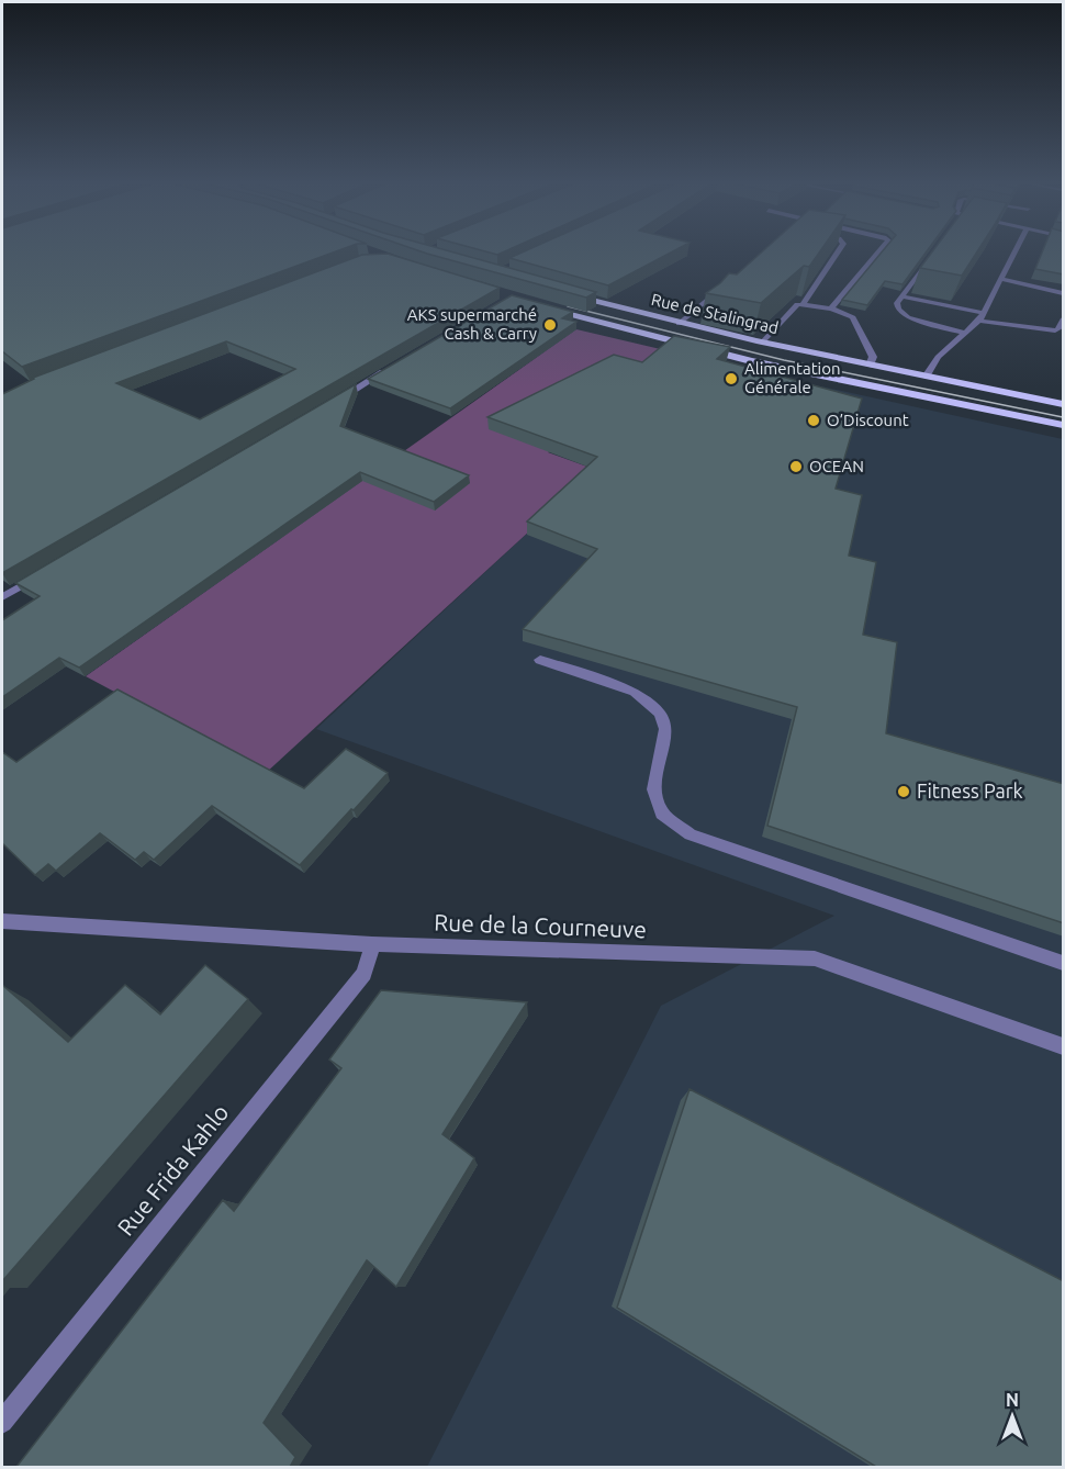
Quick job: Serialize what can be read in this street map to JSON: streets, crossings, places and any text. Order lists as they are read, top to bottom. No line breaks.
{"streets":{"main road":["Rue de Stalingrad"],"street":["Rue de la Courneuve","Rue Frida Kahlo"]},"crossings":[["Rue de la Courneuve","Rue Frida Kahlo"]],"places":["AKS supermarché Cash & Carry","Alimentation Générale","O’Discount","OCEAN","Fitness Park"],"north":"top"}
